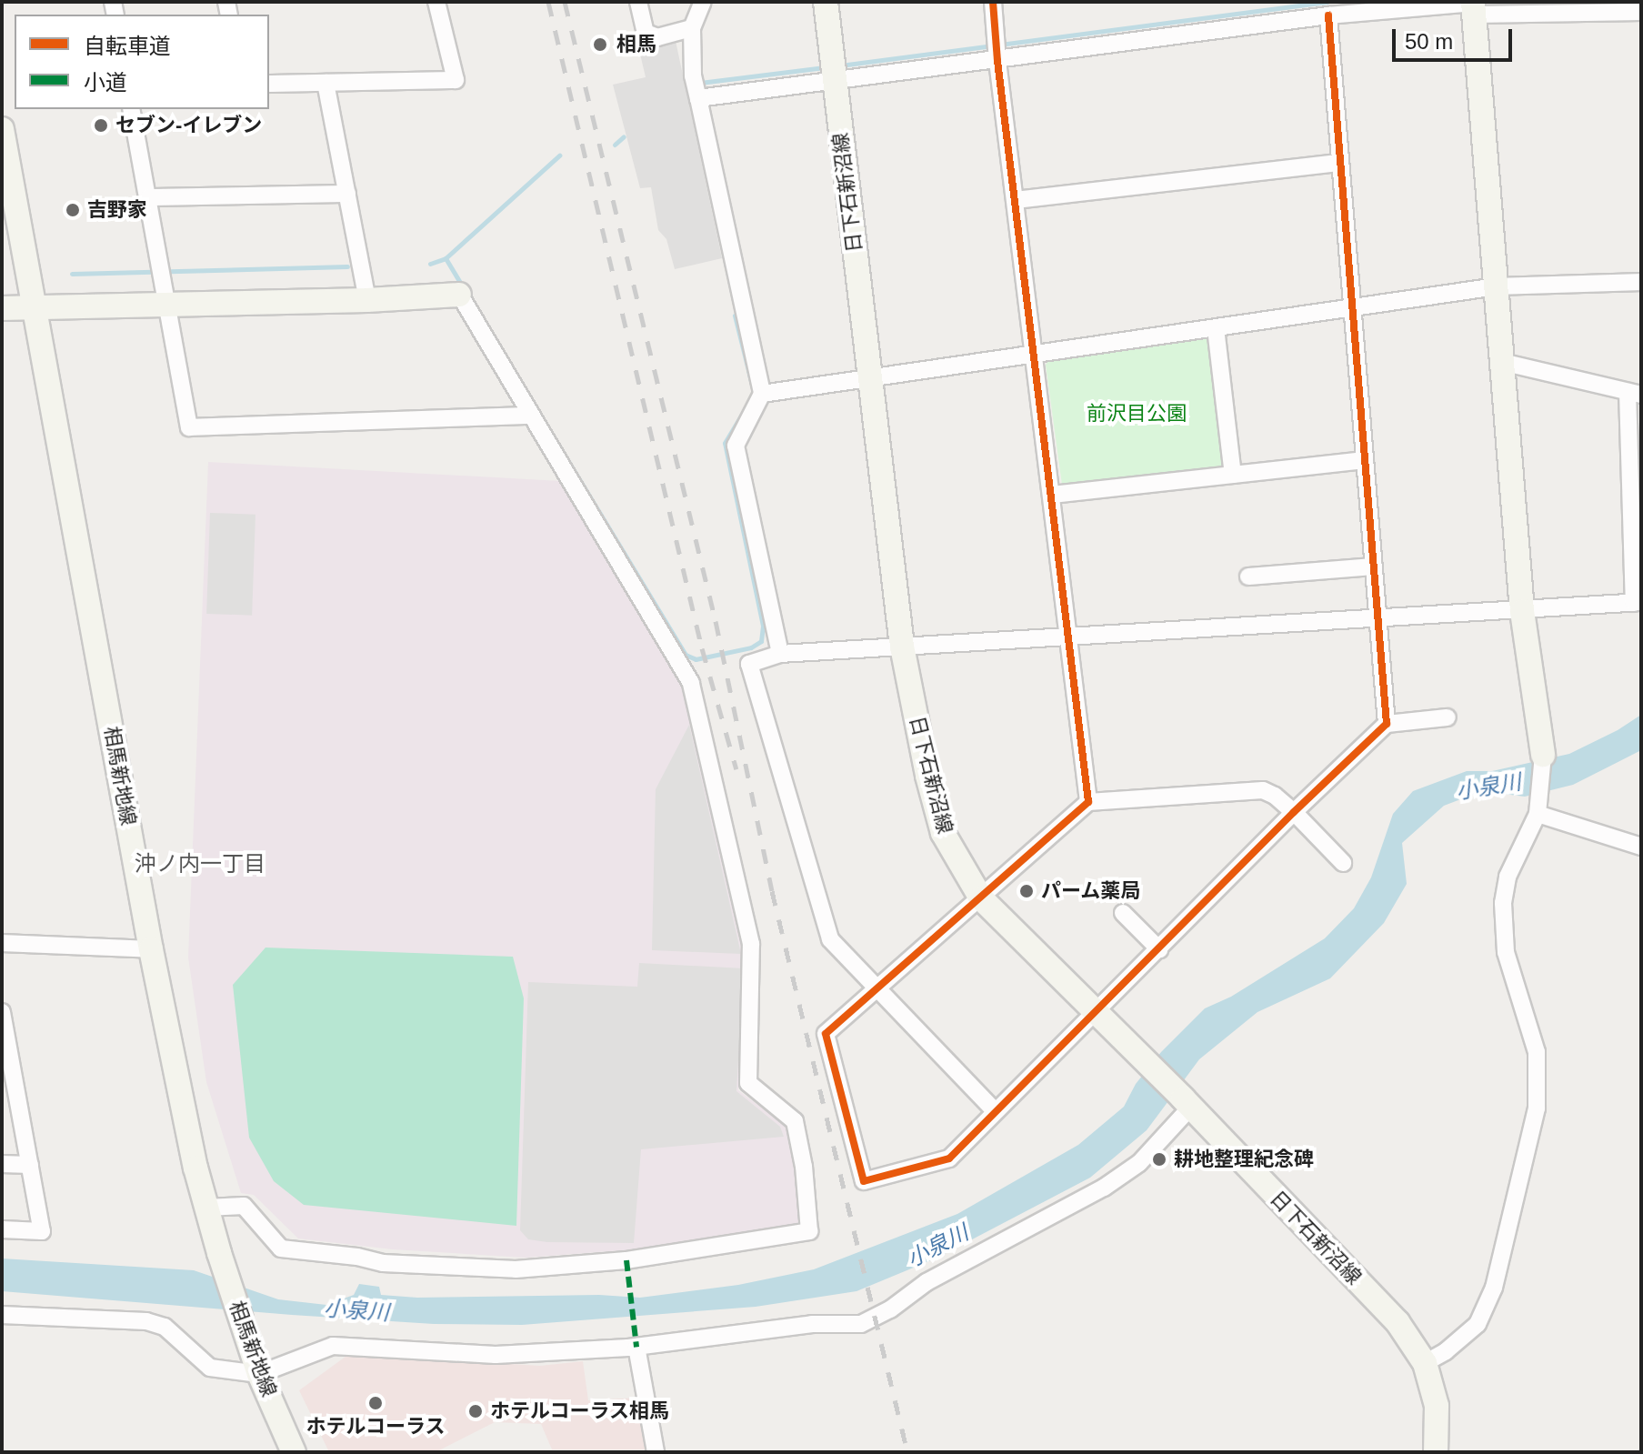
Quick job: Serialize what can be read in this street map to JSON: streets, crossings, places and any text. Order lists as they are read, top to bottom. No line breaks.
{"streets":{"main road":["日下石新沼線","相馬新地線"]},"districts":["沖ノ内一丁目"],"water":["小泉川"],"parks":["前沢目公園"],"places":["相馬","セブン-イレブン","吉野家","パーム薬局","耕地整理紀念碑","ホテルコーラス","ホテルコーラス相馬"],"legend":["自転車道","小道"],"scale_bar":"50 m"}
